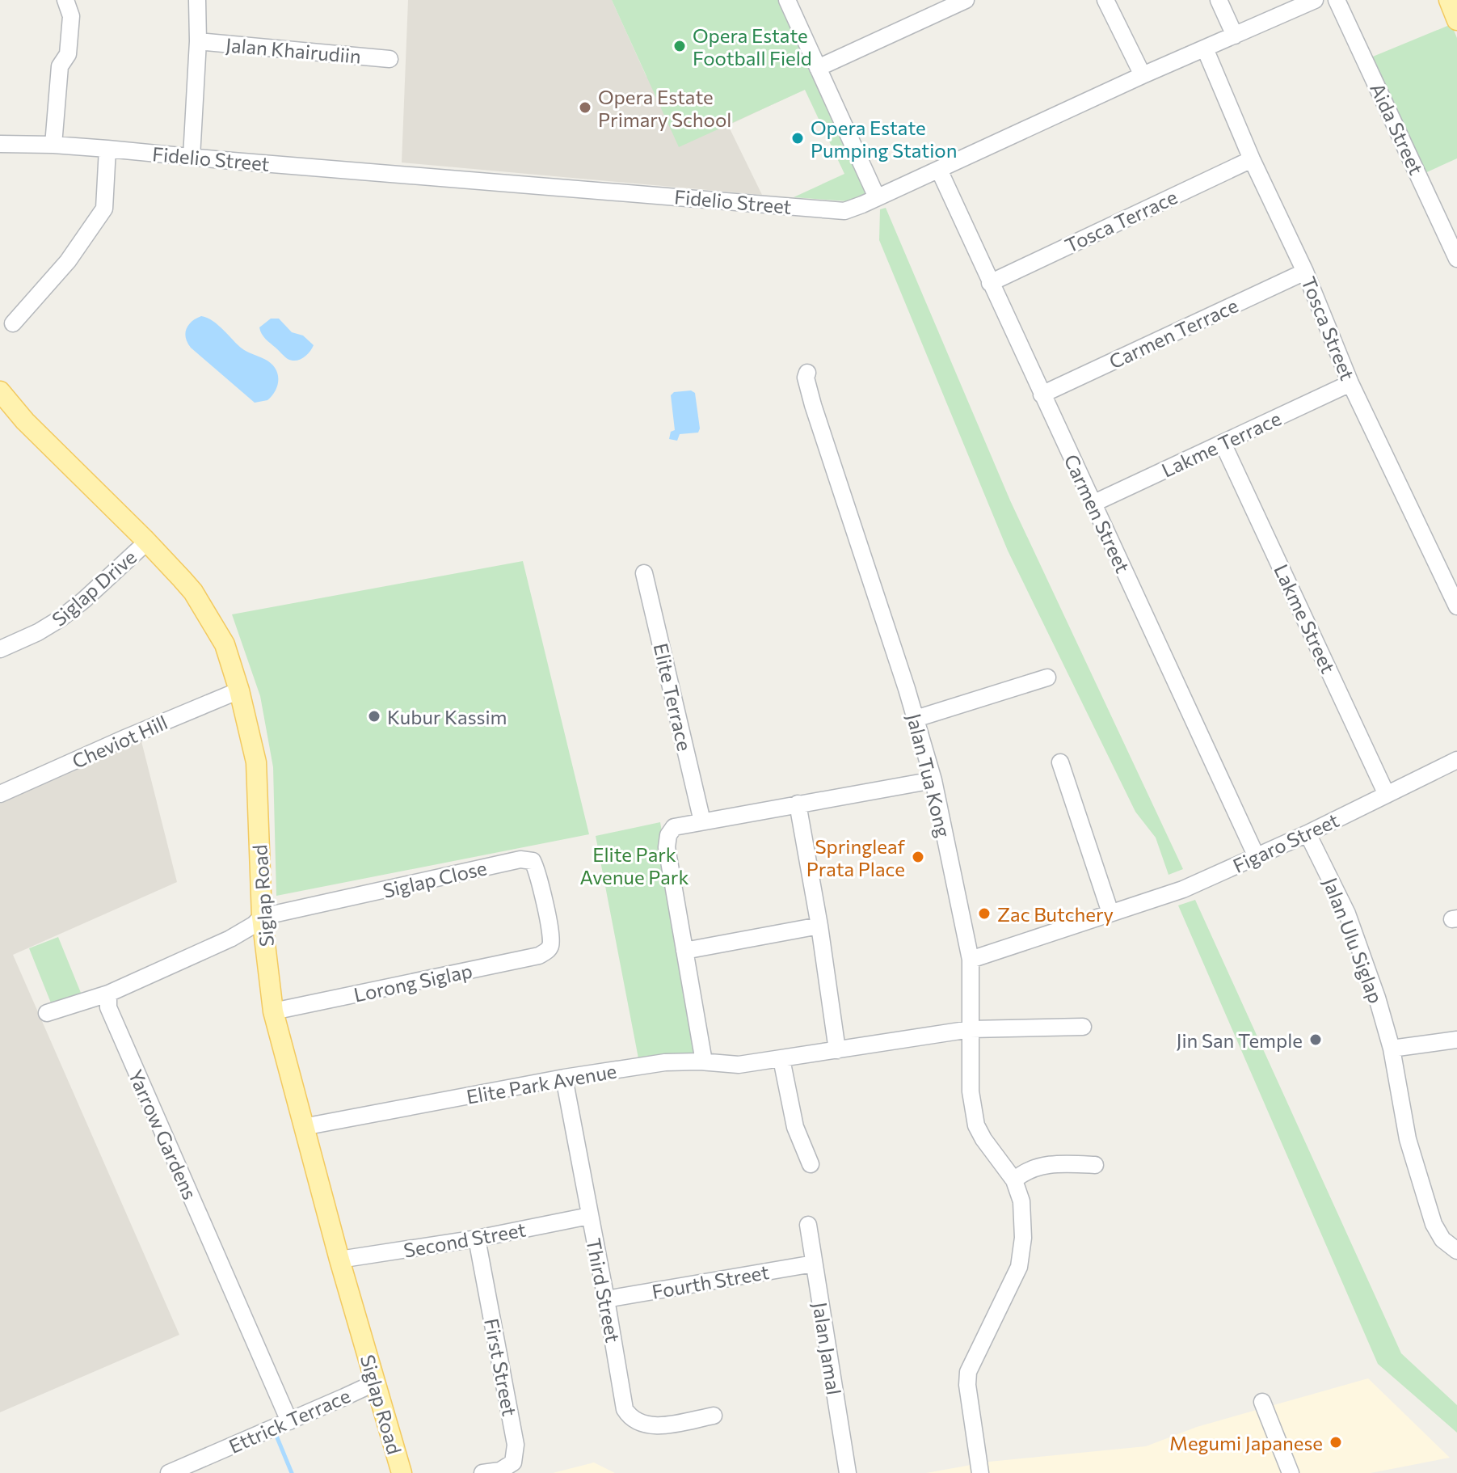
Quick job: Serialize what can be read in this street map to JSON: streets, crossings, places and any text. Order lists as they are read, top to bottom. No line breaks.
{"streets":{"main road":["Siglap Road"],"street":["Jalan Khairudiin","Aida Street","Fidelio Street","Tosca Terrace","Tosca Street","Carmen Terrace","Lakme Terrace","Carmen Street","Siglap Drive","Lakme Street","Elite Terrace","Cheviot Hill","Jalan Tua Kong","Figaro Street","Siglap Close","Jalan Ulu Siglap","Lorong Siglap","Elite Park Avenue","Yarrow Gardens","Second Street","Fourth Street","Third Street","Jalan Jamal","First Street","Ettrick Terrace"]},"crossings":[["Fidelio Street","Tosca Street"],["Fidelio Street","Carmen Street"],["Tosca Terrace","Tosca Street"],["Tosca Terrace","Carmen Street"],["Tosca Street","Carmen Terrace"],["Tosca Street","Lakme Terrace"],["Carmen Terrace","Carmen Street"],["Lakme Terrace","Carmen Street"],["Lakme Terrace","Lakme Street"],["Carmen Street","Figaro Street"],["Siglap Drive","Siglap Road"],["Lakme Street","Figaro Street"],["Cheviot Hill","Siglap Road"],["Jalan Tua Kong","Figaro Street"],["Jalan Tua Kong","Elite Park Avenue"],["Figaro Street","Jalan Ulu Siglap"],["Siglap Close","Siglap Road"],["Siglap Close","Lorong Siglap"],["Siglap Road","Lorong Siglap"],["Siglap Road","Elite Park Avenue"],["Siglap Road","Second Street"],["Siglap Road","Ettrick Terrace"],["Elite Park Avenue","Third Street"],["Yarrow Gardens","Ettrick Terrace"],["Second Street","Third Street"],["Second Street","First Street"],["Fourth Street","Third Street"],["Fourth Street","Jalan Jamal"]],"parks":["Elite Park Avenue Park"],"places":["Opera Estate Football Field","Opera Estate Primary School","Opera Estate Pumping Station","Kubur Kassim","Springleaf Prata Place","Zac Butchery","Jin San Temple","Megumi Japanese"]}
